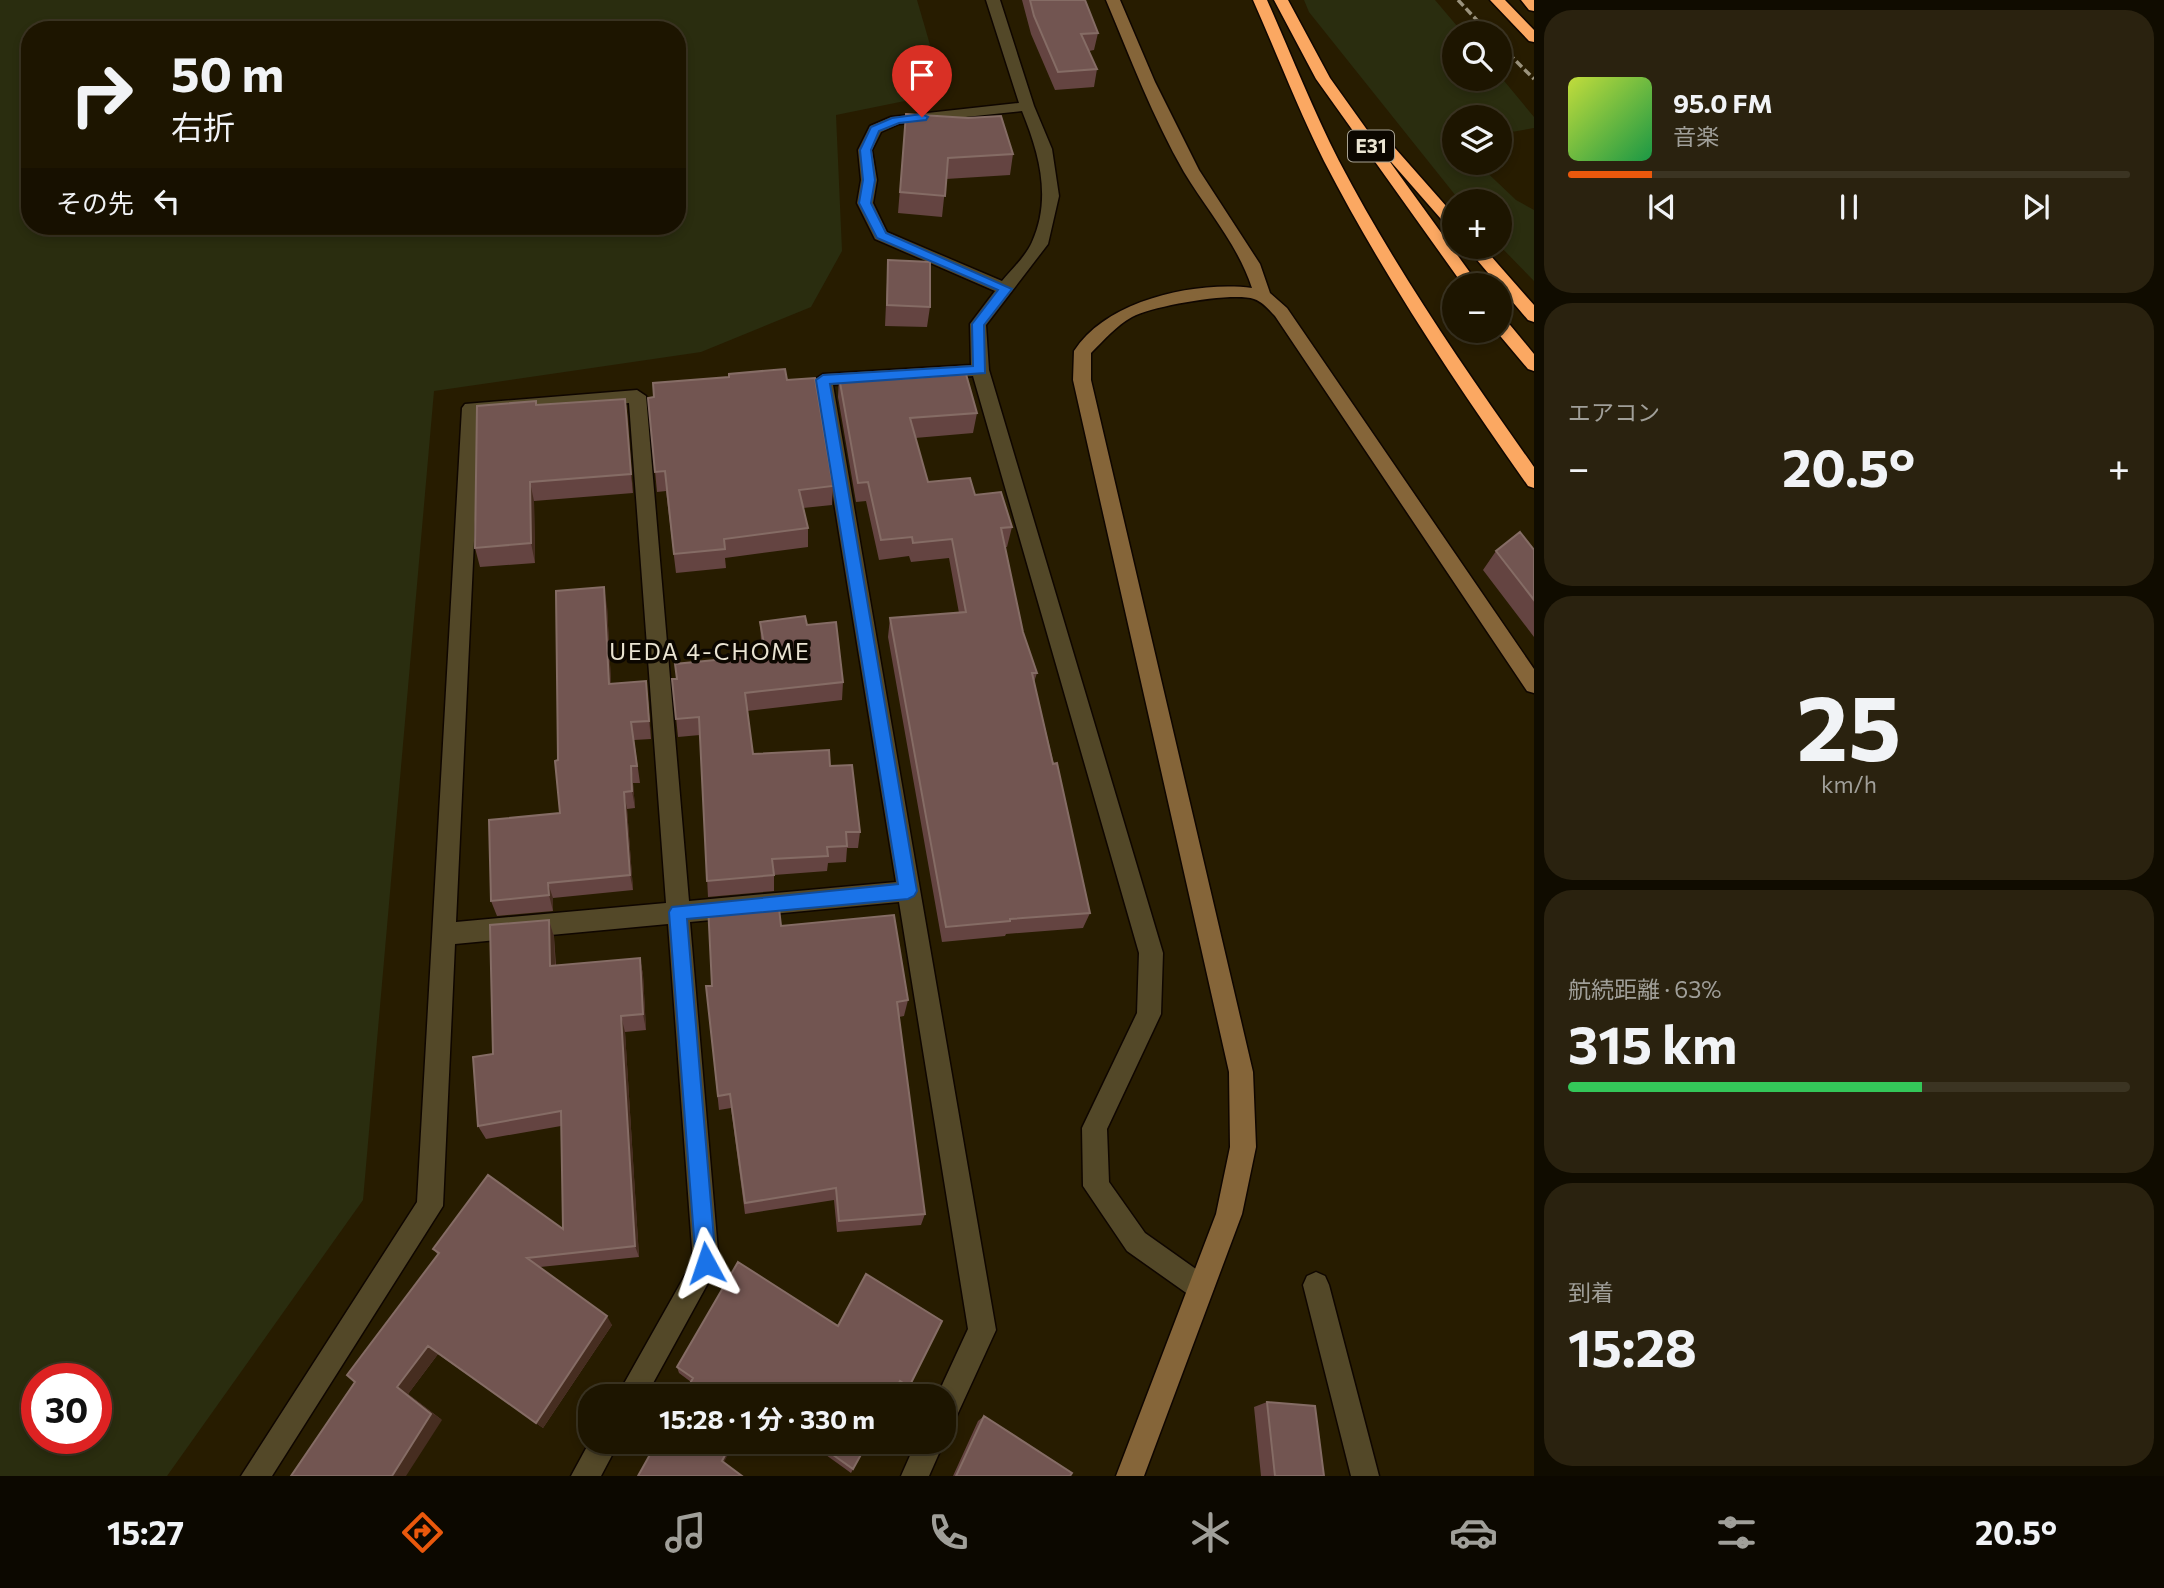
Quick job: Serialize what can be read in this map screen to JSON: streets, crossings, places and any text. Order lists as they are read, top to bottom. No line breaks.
{"streets":{"highway":["E31"]},"districts":["UEDA 4-CHOME"],"page":{"map_buttons":["+","−"],"turn":["50 m","右折"],"song":["95.0 FM","音楽"],"then":"その先","tile":["エアコン",["25","km/h"],["航続距離 · 63%","315 km"],["到着","15:28"]],"heat":["−","20.5°","+"],"limit":"30","trip":"15:28 · 1 分 · 330 m","tabs":["15:27","20.5°"]}}
